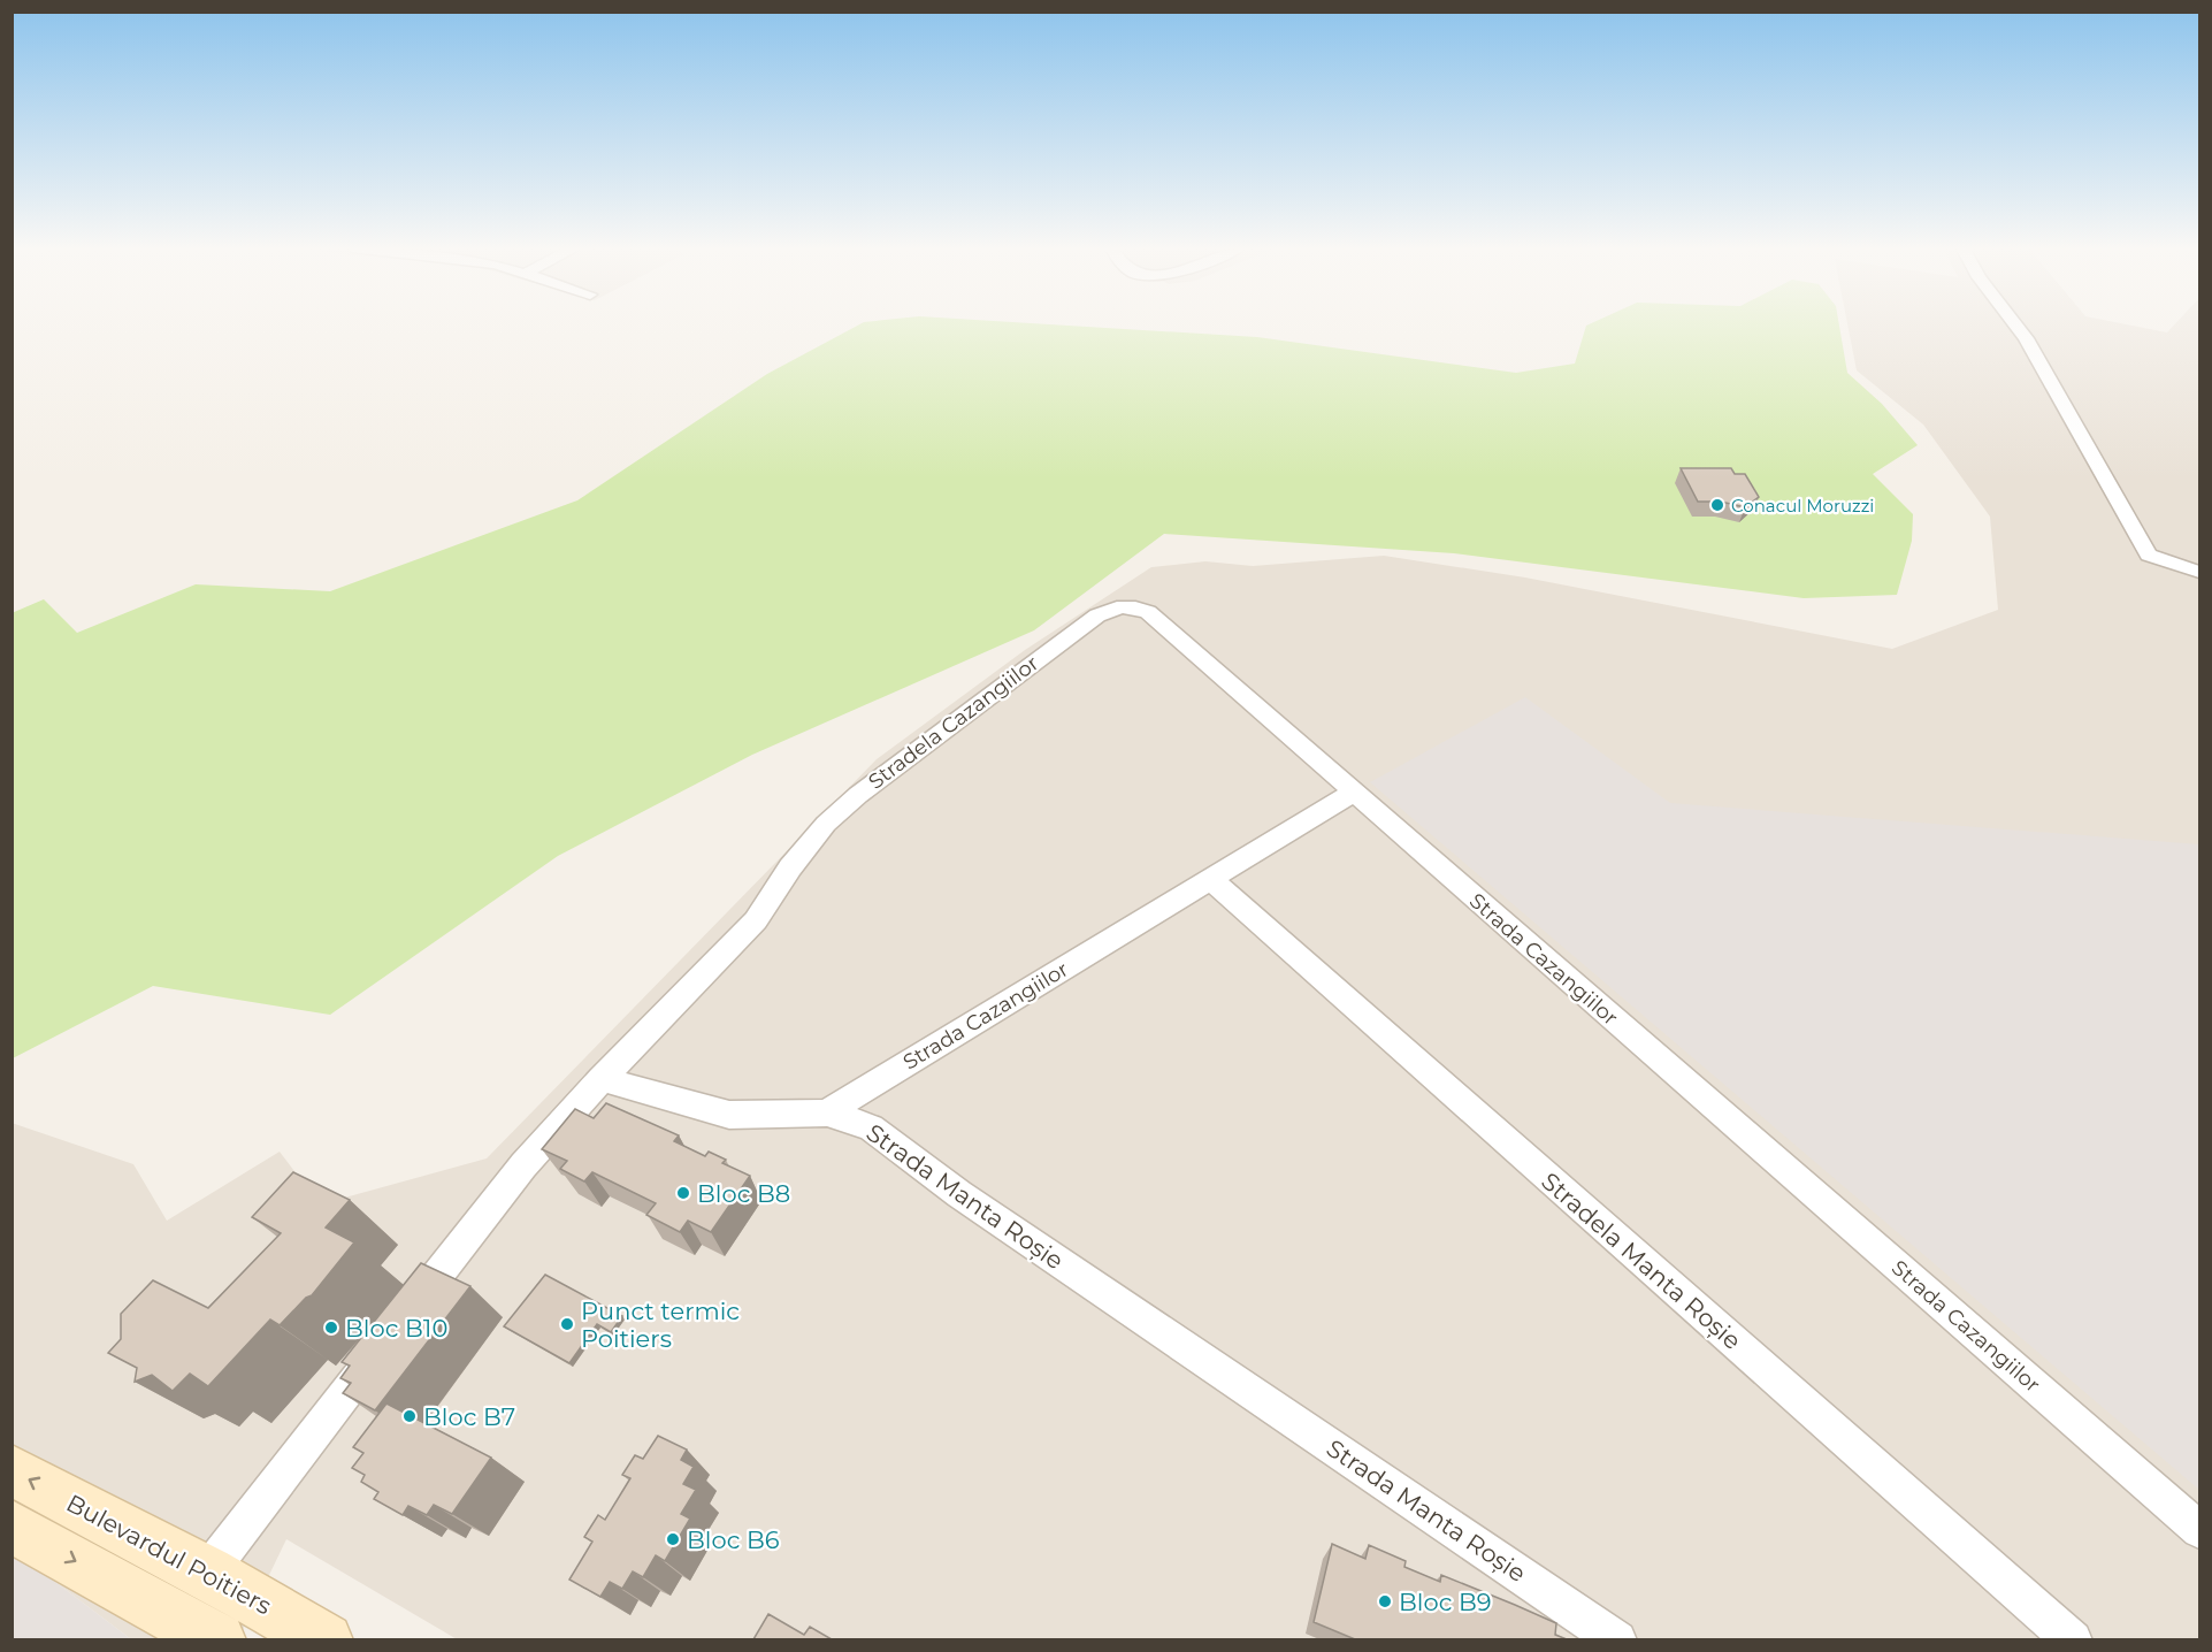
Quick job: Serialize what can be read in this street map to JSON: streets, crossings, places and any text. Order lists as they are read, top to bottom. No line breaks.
{"streets":{"main road":["Bulevardul Poitiers"],"street":["Stradela Cazangiilor","Strada Cazangiilor","Strada Manta Roșie","Stradela Manta Roșie"]},"crossings":[["Stradela Cazangiilor","Strada Cazangiilor"],["Stradela Cazangiilor","Strada Manta Roșie"],["Strada Cazangiilor","Strada Manta Roșie"],["Strada Cazangiilor","Stradela Manta Roșie"]],"places":["Conacul Moruzzi","Bloc B8","Punct termic Poitiers","Bloc B10","Bloc B7","Bloc B6","Bloc B9"]}
